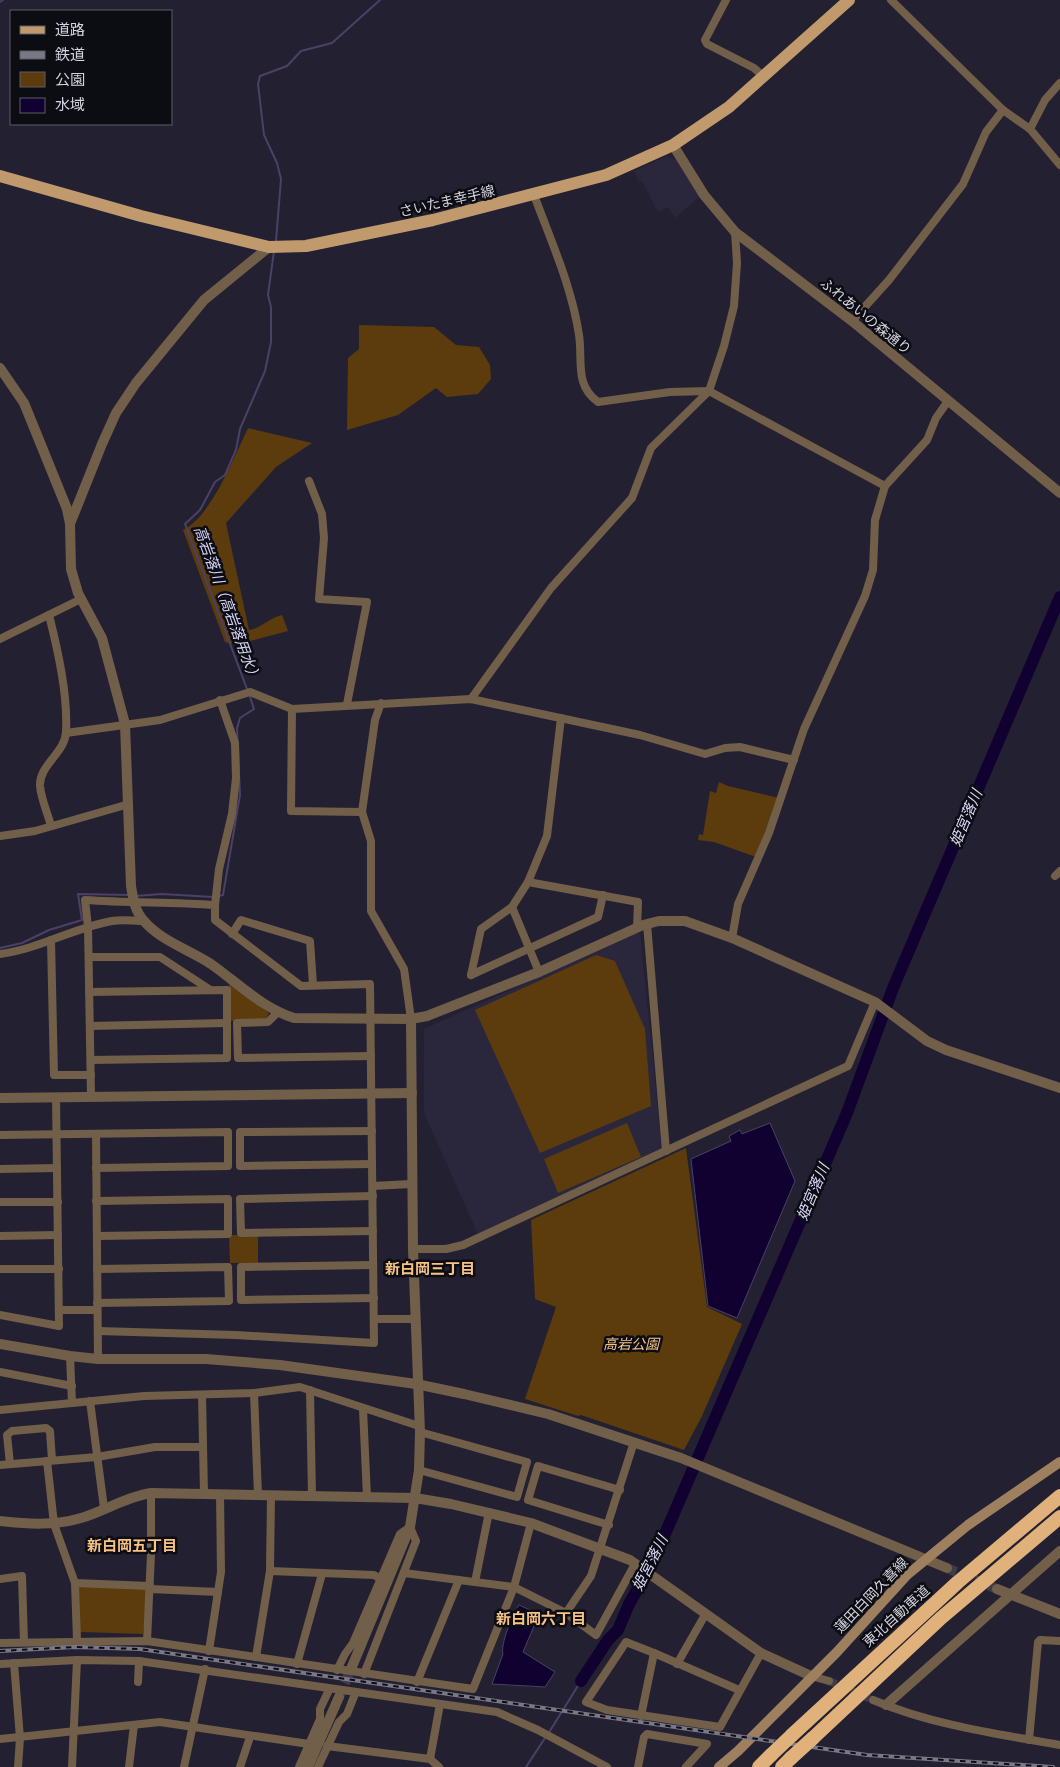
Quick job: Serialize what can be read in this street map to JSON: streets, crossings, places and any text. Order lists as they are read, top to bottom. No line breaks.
{"streets":{"highway":["東北自動車道"],"main road":["さいたま幸手線","蓮田白岡久喜線"],"street":["ふれあいの森通り"]},"crossings":[["さいたま幸手線","ふれあいの森通り"]],"districts":["新白岡三丁目","新白岡五丁目","新白岡六丁目"],"water":["高岩落川（高岩落用水）","姫宮落川"],"parks":["高岩公園"],"legend":["道路","鉄道","公園","水域"]}
